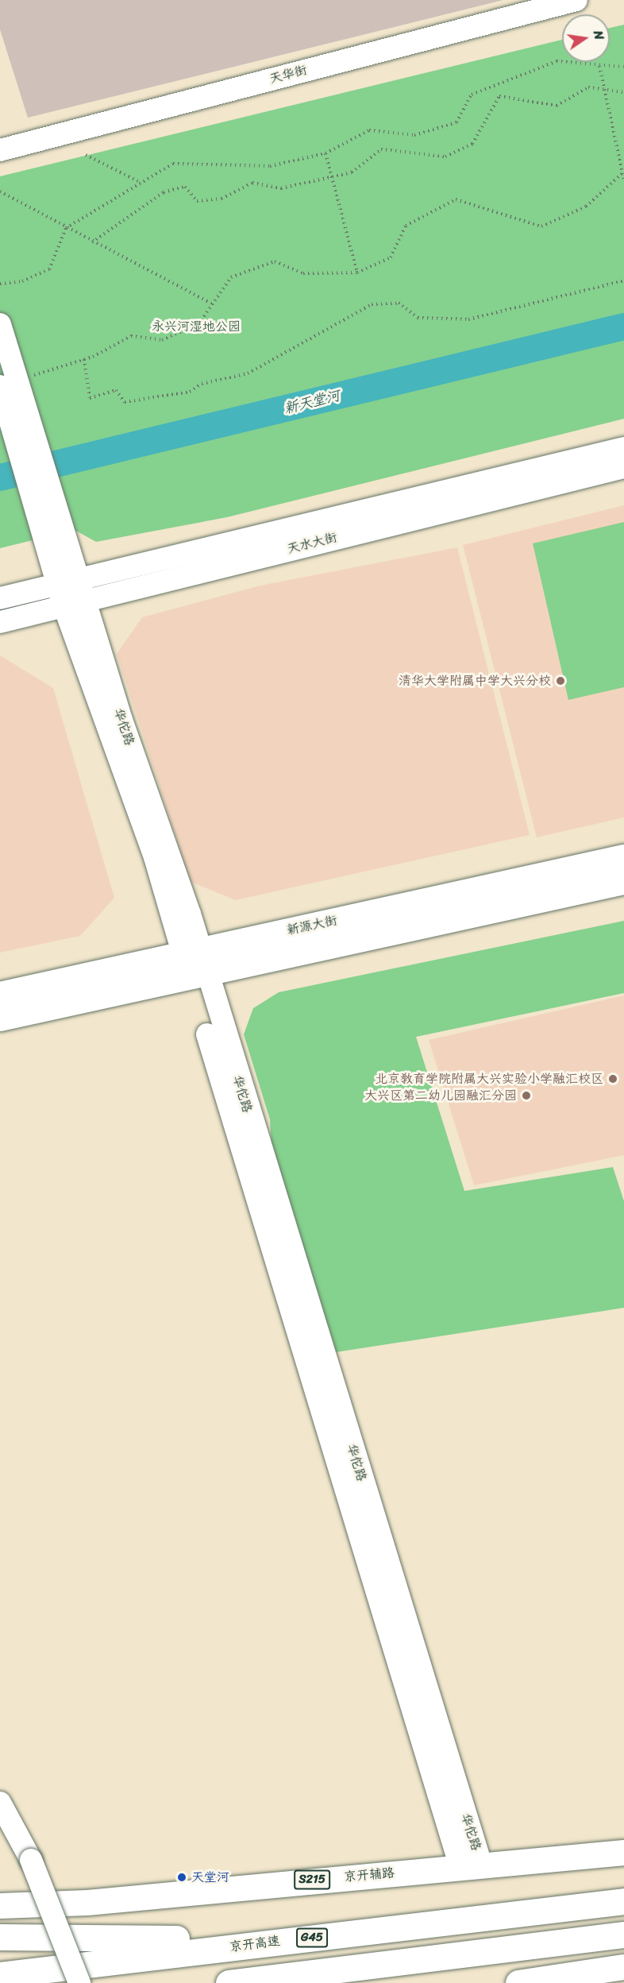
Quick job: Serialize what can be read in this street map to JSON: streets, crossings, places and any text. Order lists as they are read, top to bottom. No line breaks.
{"streets":{"highway":["G45","京开高速"],"main road":["新源大街","京开辅路","S215"],"street":["天华街","天水大街","华佗路"]},"crossings":[["天水大街","华佗路"],["华佗路","新源大街"],["华佗路","京开辅路"]],"water":["新天堂河"],"parks":["永兴河湿地公园"],"places":["清华大学附属中学大兴分校","北京教育学院附属大兴实验小学融汇校区","大兴区第二幼儿园融汇分园","天堂河"],"north":"right"}
